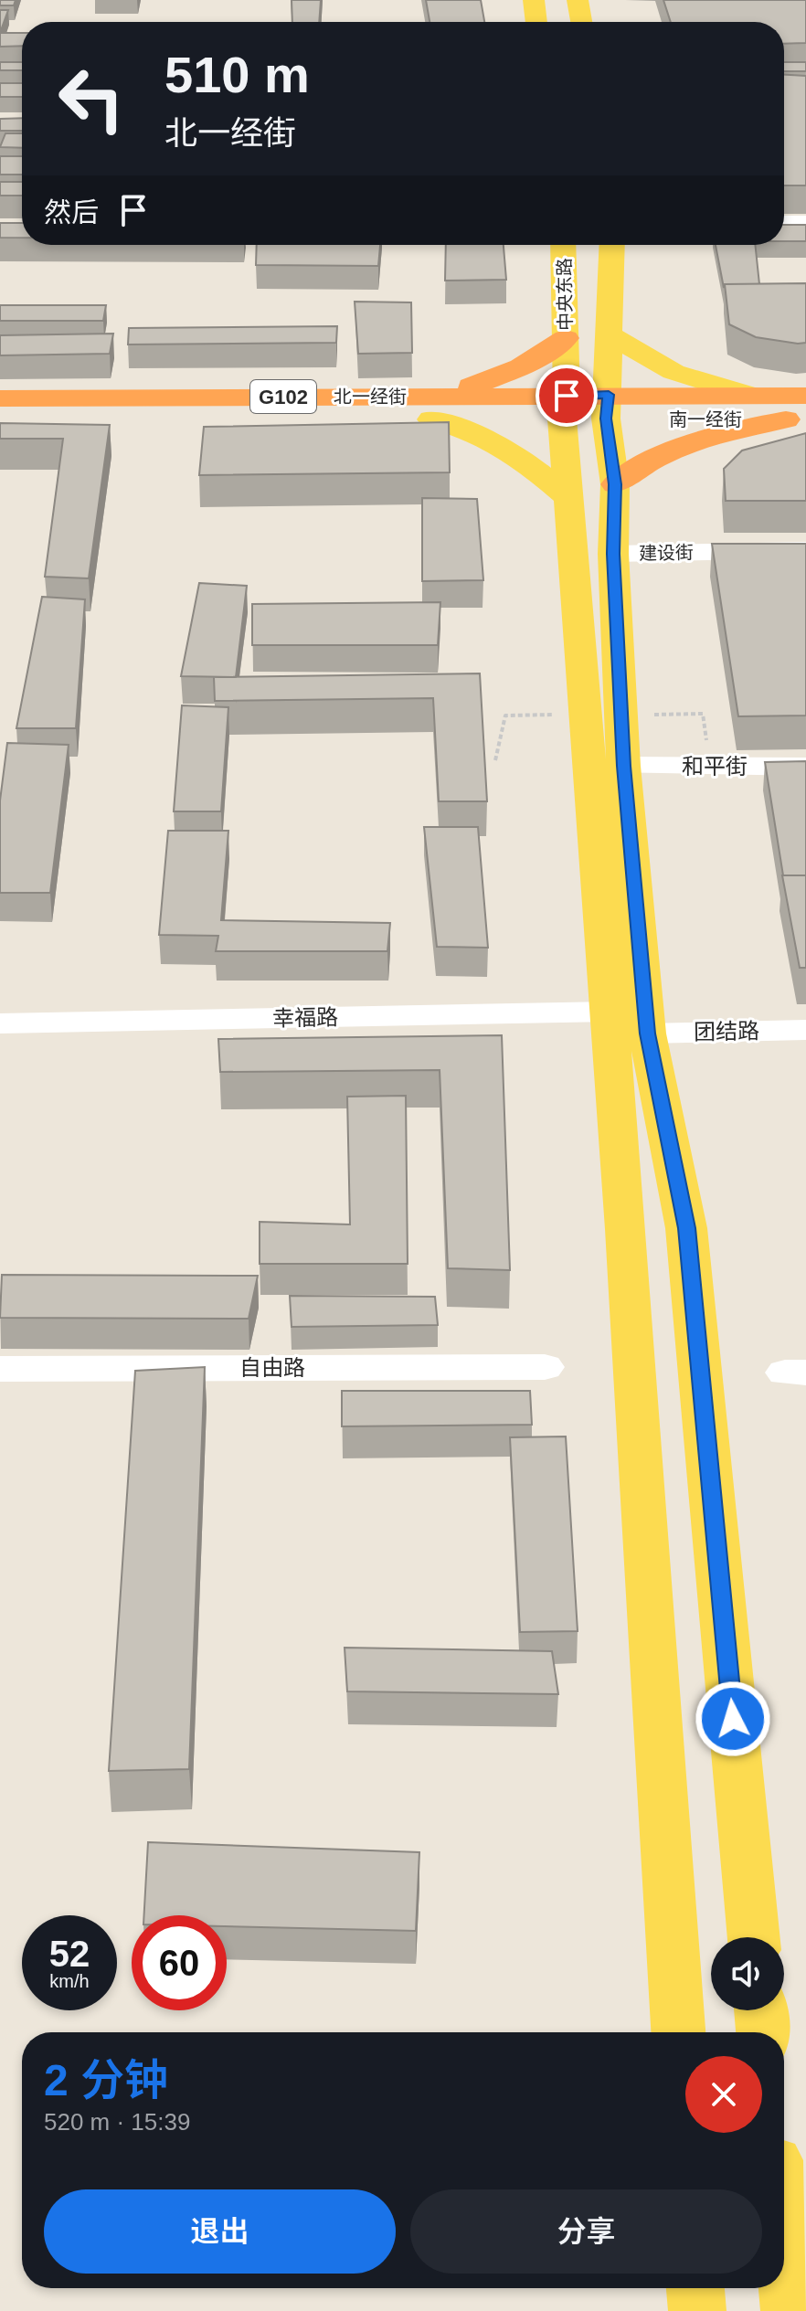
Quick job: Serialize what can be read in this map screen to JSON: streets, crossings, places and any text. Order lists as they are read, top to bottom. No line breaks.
{"streets":{"highway":["G102","北一经街","南一经街"],"main road":["中央东路"],"street":["建设街","和平街","幸福路","团结路","自由路"]},"crossings":[["中央东路","北一经街"],["中央东路","幸福路"],["北一经街","南一经街"]],"page":{"turn":["510 m","北一经街"],"then":"然后","speed":"52 km/h","limit":"60","heading":["2 分钟","520 m · 15:39"],"buttons":["退出","分享"]}}
